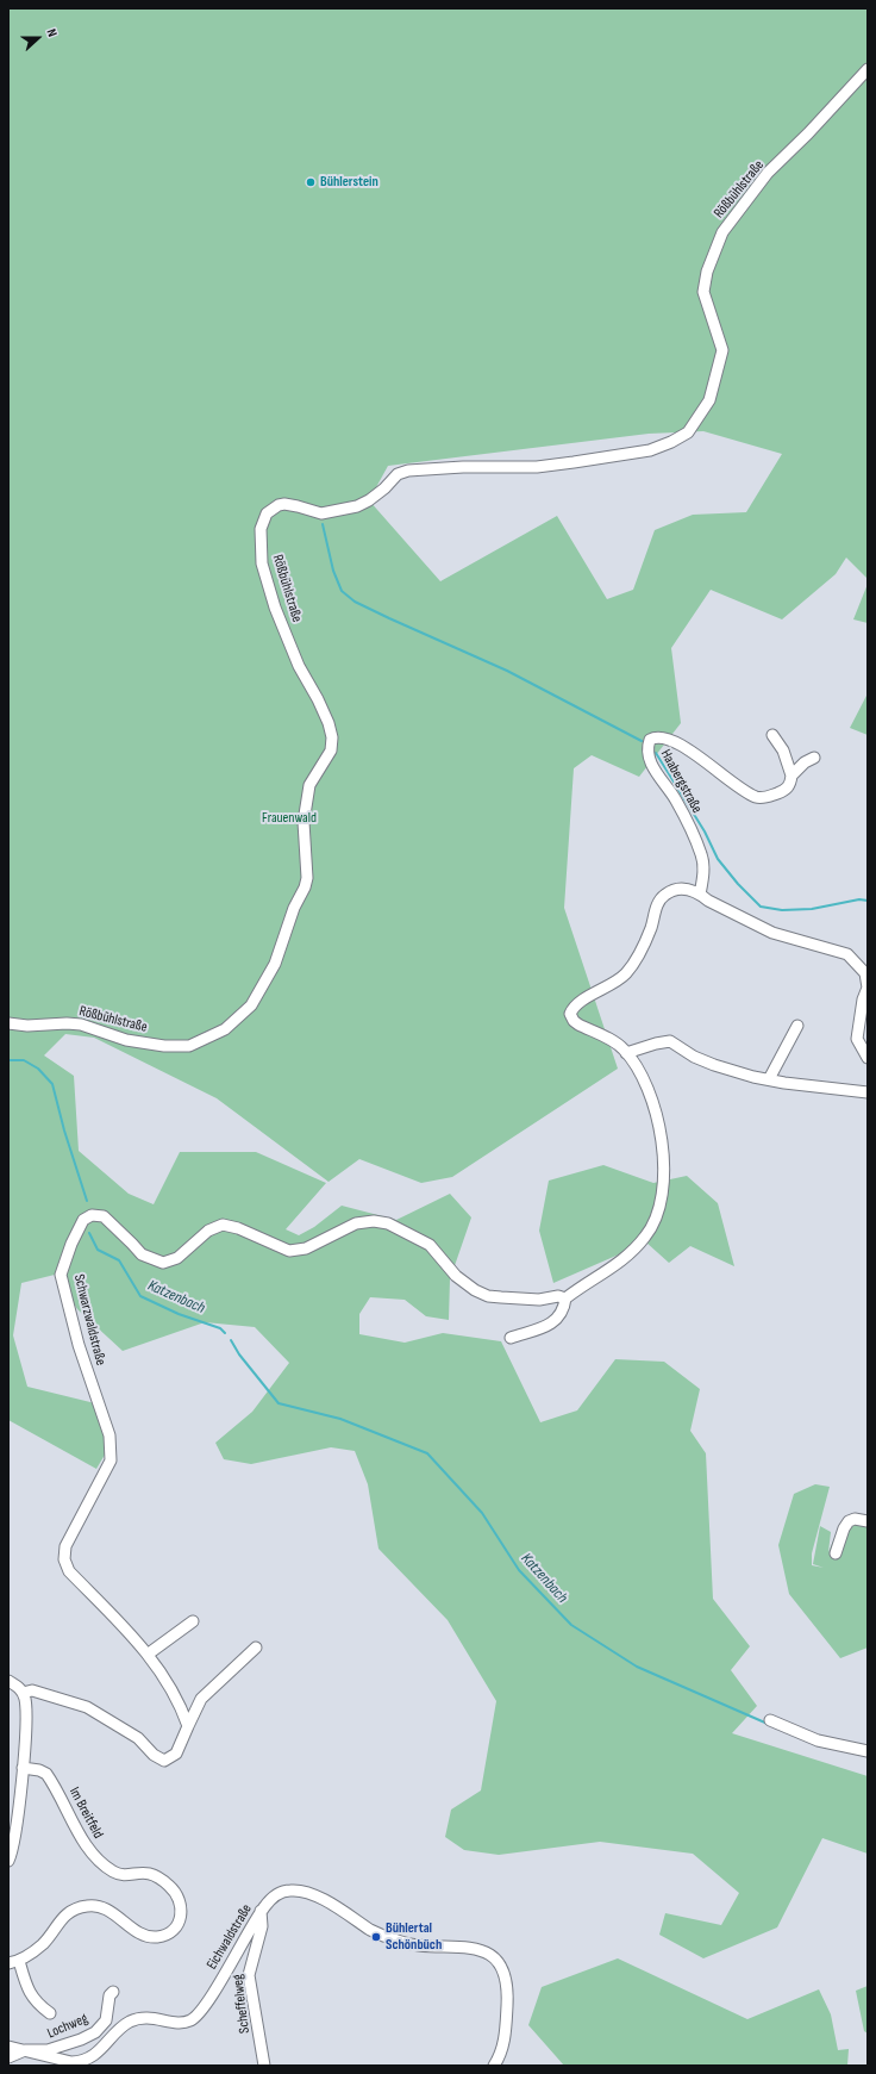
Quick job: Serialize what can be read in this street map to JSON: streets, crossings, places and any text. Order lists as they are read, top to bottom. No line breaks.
{"streets":{"street":["Rößbühlstraße","Haabergstraße","Schwarzwaldstraße","Im Breitfeld","Eichwaldstraße","Scheffelweg","Lochweg"]},"crossings":[["Eichwaldstraße","Scheffelweg"],["Eichwaldstraße","Lochweg"]],"water":["Katzenbach"],"parks":["Frauenwald"],"places":["Bühlerstein","Bühlertal Schönbüch"],"north":"right"}
